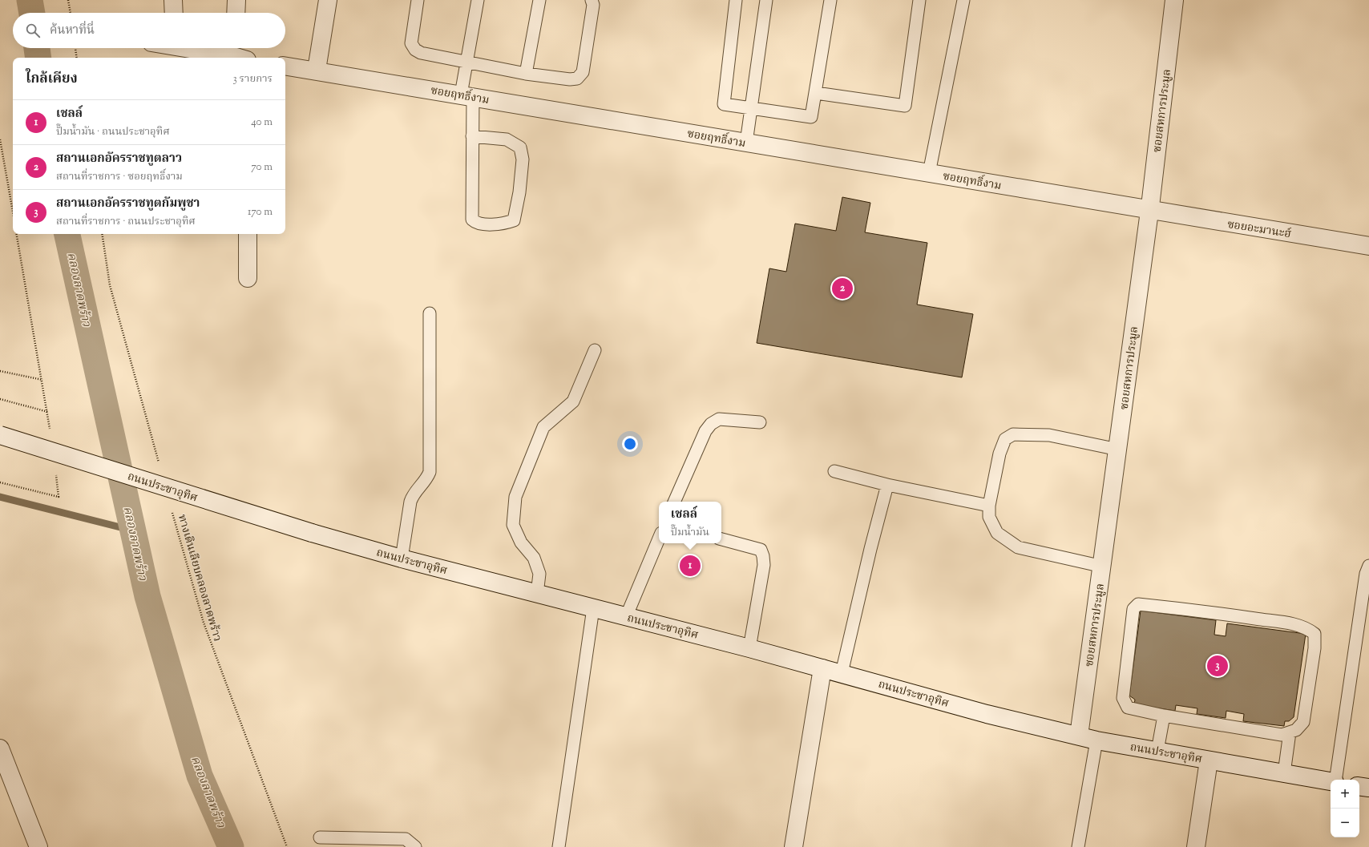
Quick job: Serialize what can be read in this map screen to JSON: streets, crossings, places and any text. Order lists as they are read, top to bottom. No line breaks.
{"streets":{"street":["ซอยฤทธิ์งาม","ซอยสหการประมูล","ซอยอะมานะฮ์","ถนนประชาอุทิศ"],"path":["ทางเดินเลียบคลองลาดพร้าว"]},"crossings":[["ซอยฤทธิ์งาม","ซอยสหการประมูล"],["ซอยฤทธิ์งาม","ซอยอะมานะฮ์"],["ซอยสหการประมูล","ซอยอะมานะฮ์"],["ซอยสหการประมูล","ถนนประชาอุทิศ"]],"water":["คลองลาดพร้าว"],"page":{"search":"ค้นหาที่นี่","heading":["ใกล้เคียง","3 รายการ"],"list":[{"mark":"1","name":"เชลล์","note":"ปั๊มน้ำมัน · ถนนประชาอุทิศ","value":"40 m"},{"mark":"2","name":"สถานเอกอัครราชทูตลาว","note":"สถานที่ราชการ · ซอยฤทธิ์งาม","value":"70 m"},{"mark":"3","name":"สถานเอกอัครราชทูตกัมพูชา","note":"สถานที่ราชการ · ถนนประชาอุทิศ","value":"170 m"}],"pins":["2","1","3"],"popup":["เชลล์","ปั๊มน้ำมัน"],"map_buttons":["+","−"]}}
